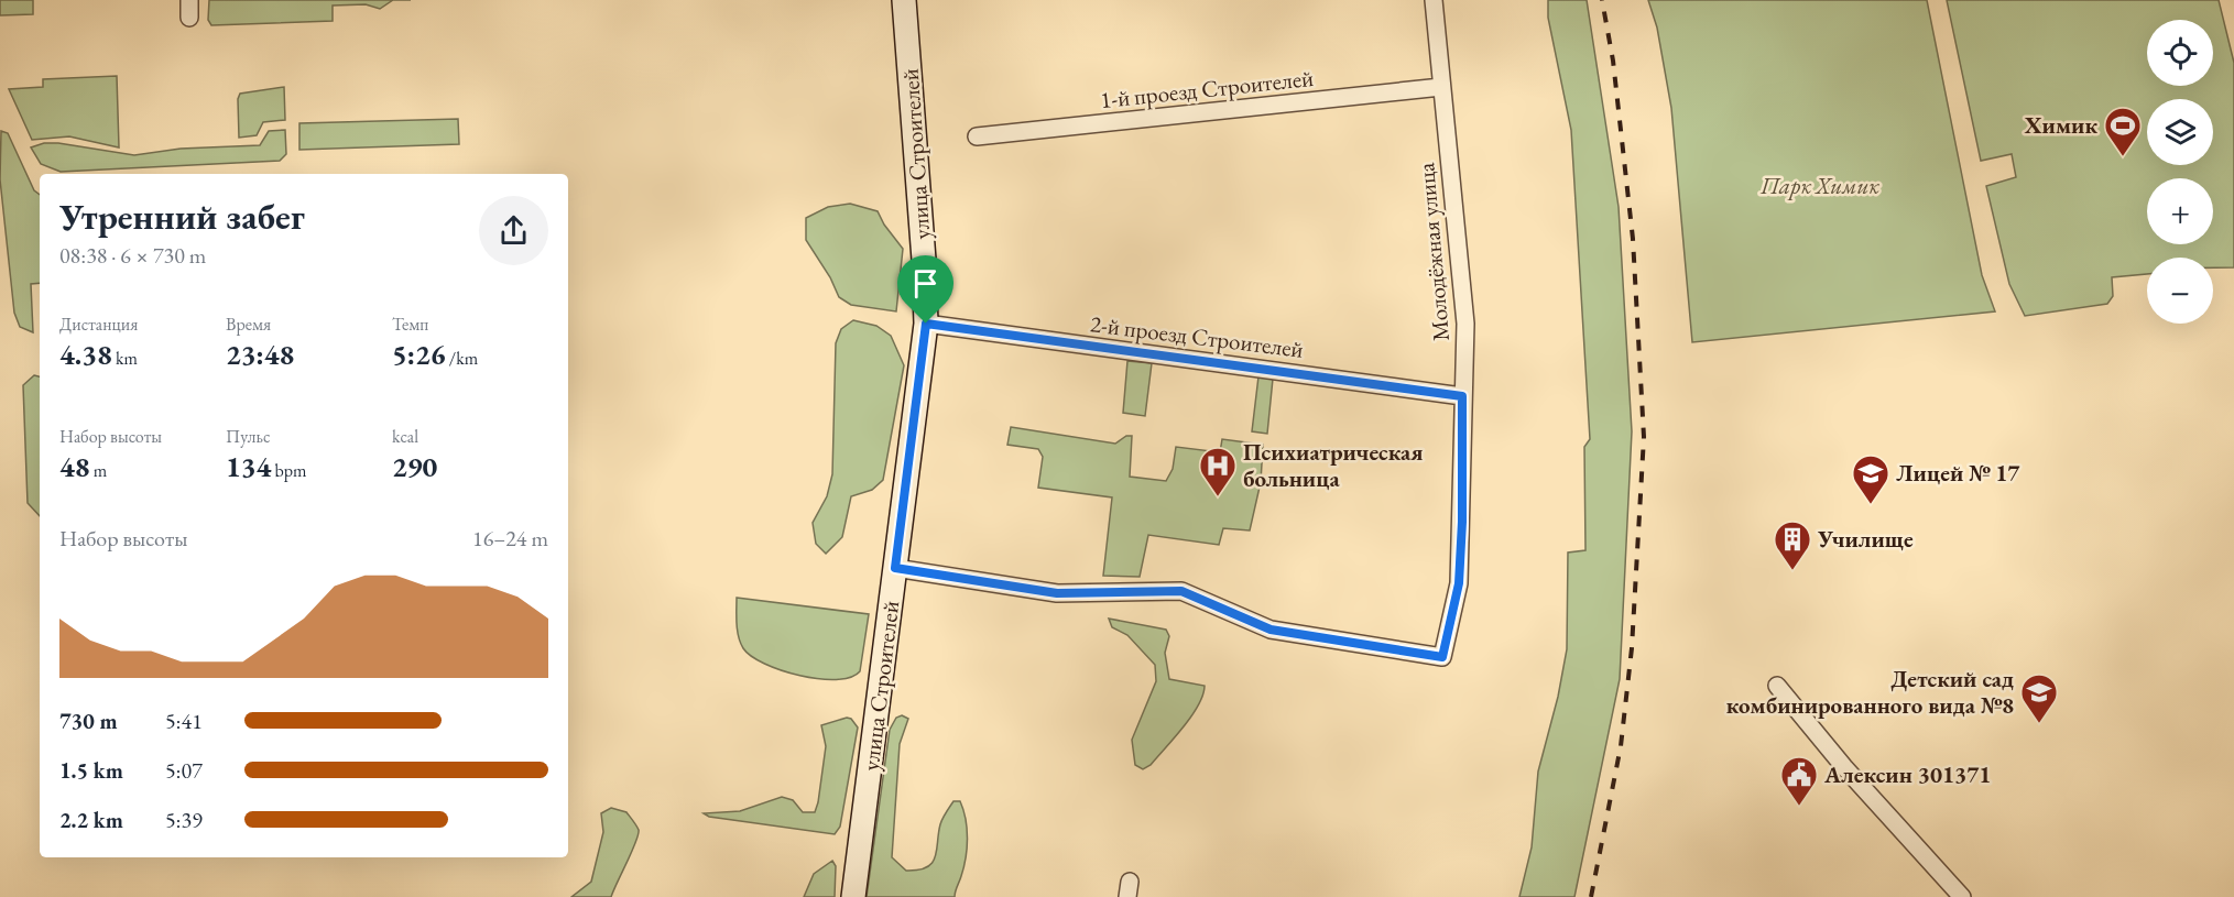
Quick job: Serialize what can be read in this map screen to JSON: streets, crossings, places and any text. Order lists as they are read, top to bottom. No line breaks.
{"streets":{"main road":["улица Строителей"],"street":["1-й проезд Строителей","Молодёжная улица","2-й проезд Строителей"]},"crossings":[["1-й проезд Строителей","Молодёжная улица"],["улица Строителей","Молодёжная улица"],["улица Строителей","2-й проезд Строителей"],["Молодёжная улица","2-й проезд Строителей"]],"parks":["Парк Химик"],"places":{"sports":["Химик"],"hospital":["Психиатрическая больница"],"school or university":["Лицей № 17","Детский сад комбинированного вида №8"],"building":["Училище"],"public building":["Алексин 301371"]},"page":{"map_buttons":["+","−"],"heading":["Утренний забег","08:38 · 6 × 730 m"],"stats":[["Дистанция","4.38 km"],["Время","23:48"],["Темп","5:26 /km"],["Набор высоты","48 m"],["Пульс","134 bpm"],["kcal","290"]],"chart":["Набор высоты","16–24 m"],"list":[{"name":"730 m","note":"5:41"},{"name":"1.5 km","note":"5:07"},{"name":"2.2 km","note":"5:39"}]}}
